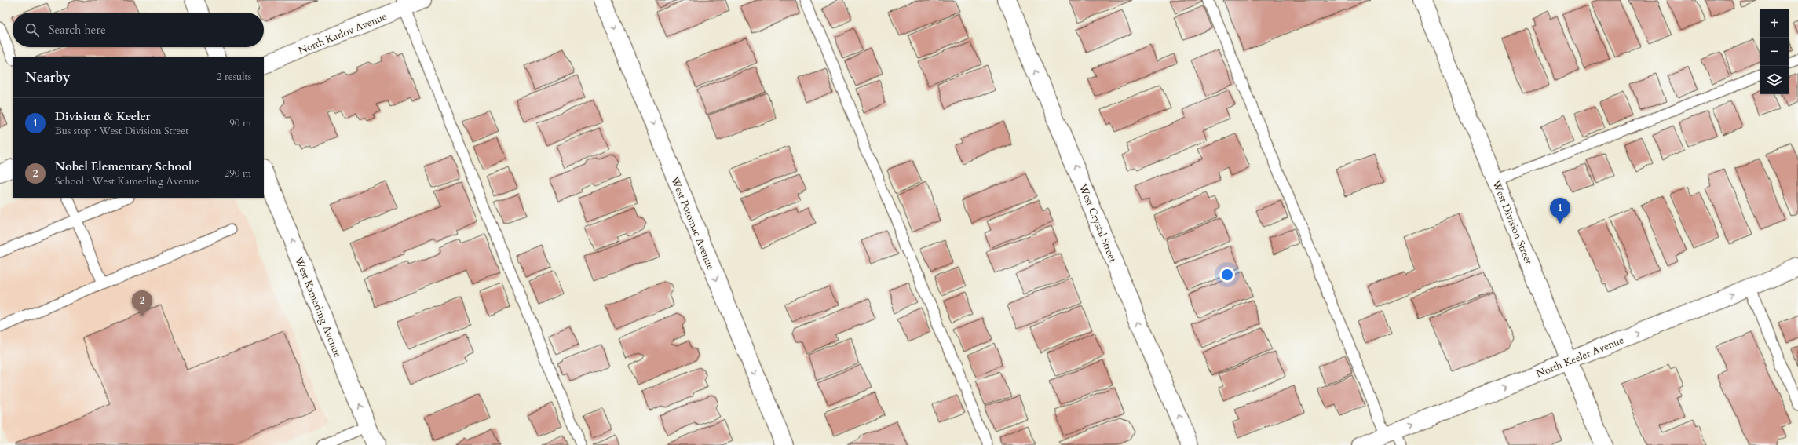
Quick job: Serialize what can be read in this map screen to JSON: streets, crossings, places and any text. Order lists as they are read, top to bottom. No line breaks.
{"streets":{"street":["North Karlov Avenue","West Division Street","West Potomac Avenue","West Crystal Street","West Kamerling Avenue","North Keeler Avenue"]},"crossings":[["West Division Street","North Keeler Avenue"]],"one_way":["West Potomac Avenue","West Crystal Street","West Kamerling Avenue","North Keeler Avenue"],"page":{"map_buttons":["+","−"],"search":"Search here","heading":["Nearby","2 results"],"list":[{"mark":"1","name":"Division & Keeler","note":"Bus stop · West Division Street","value":"90 m"},{"mark":"2","name":"Nobel Elementary School","note":"School · West Kamerling Avenue","value":"290 m"}],"pins":["1","2"]}}
